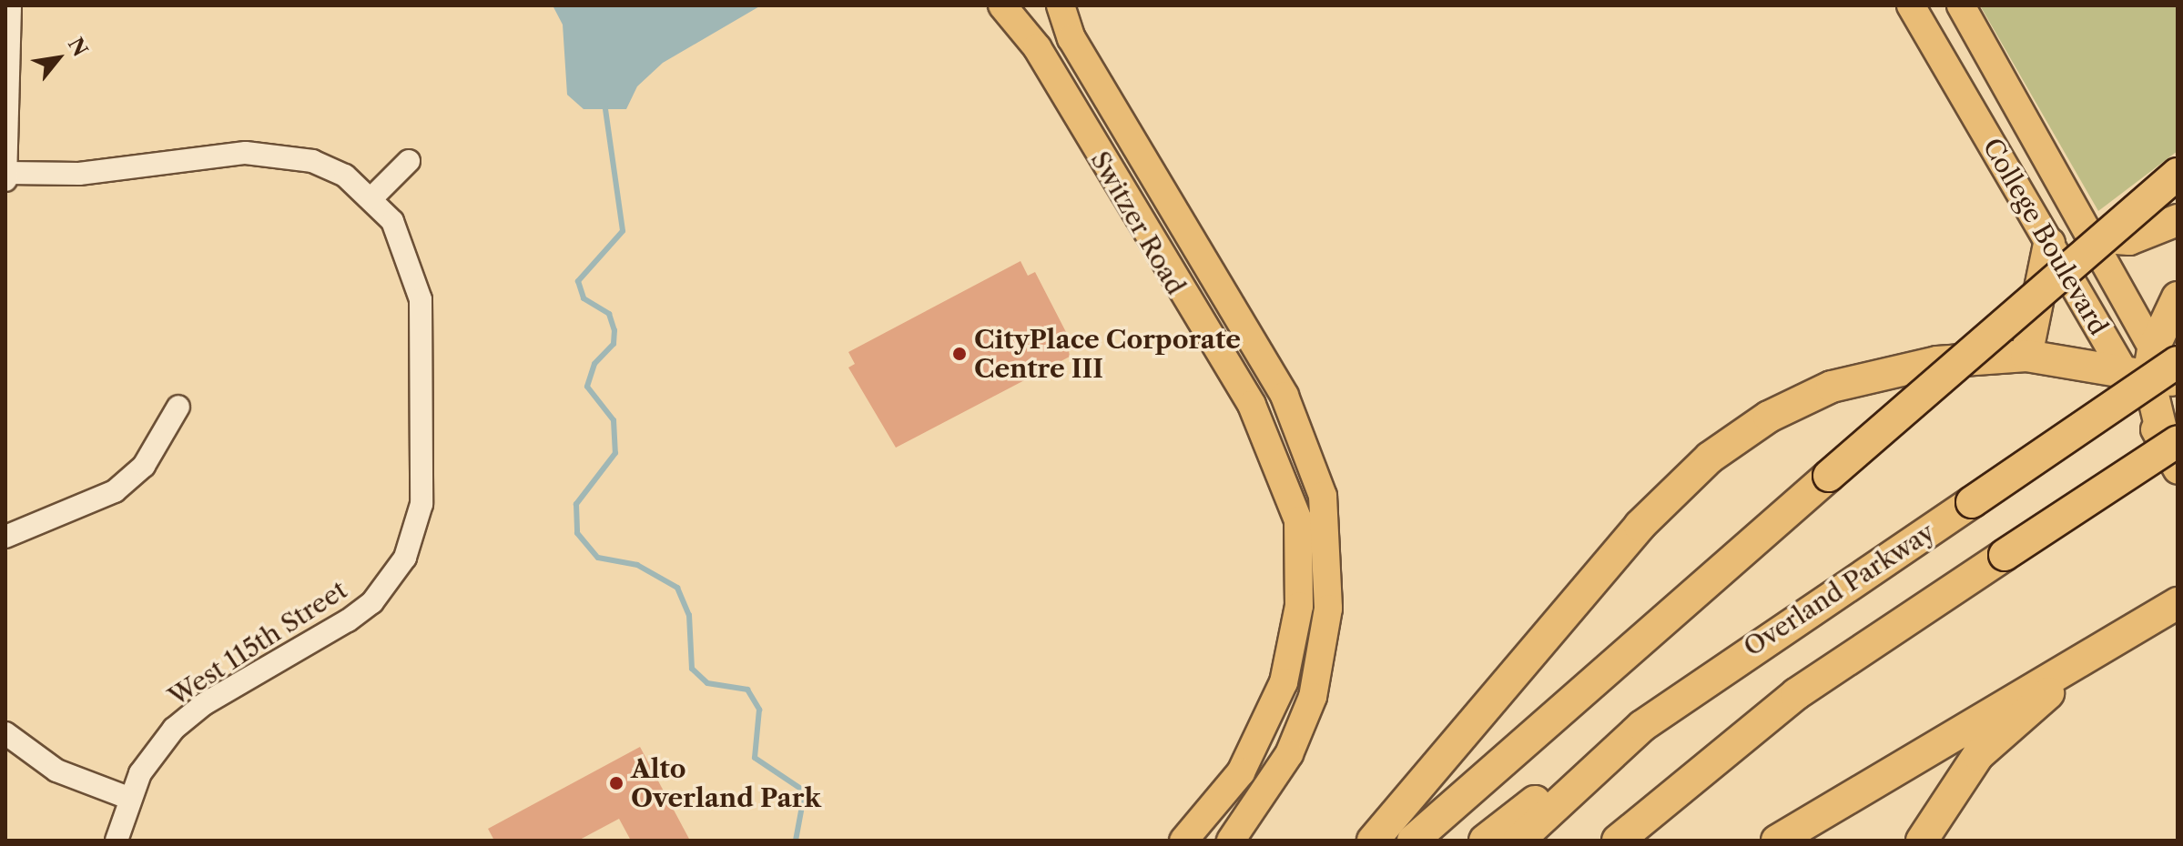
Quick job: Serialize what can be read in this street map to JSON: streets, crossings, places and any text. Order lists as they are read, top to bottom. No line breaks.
{"streets":{"highway":["Overland Parkway"],"main road":["Switzer Road","College Boulevard"],"street":["West 115th Street"]},"crossings":[["College Boulevard","Overland Parkway"]],"places":["CityPlace Corporate Centre III","Alto Overland Park"],"north":"top right"}
